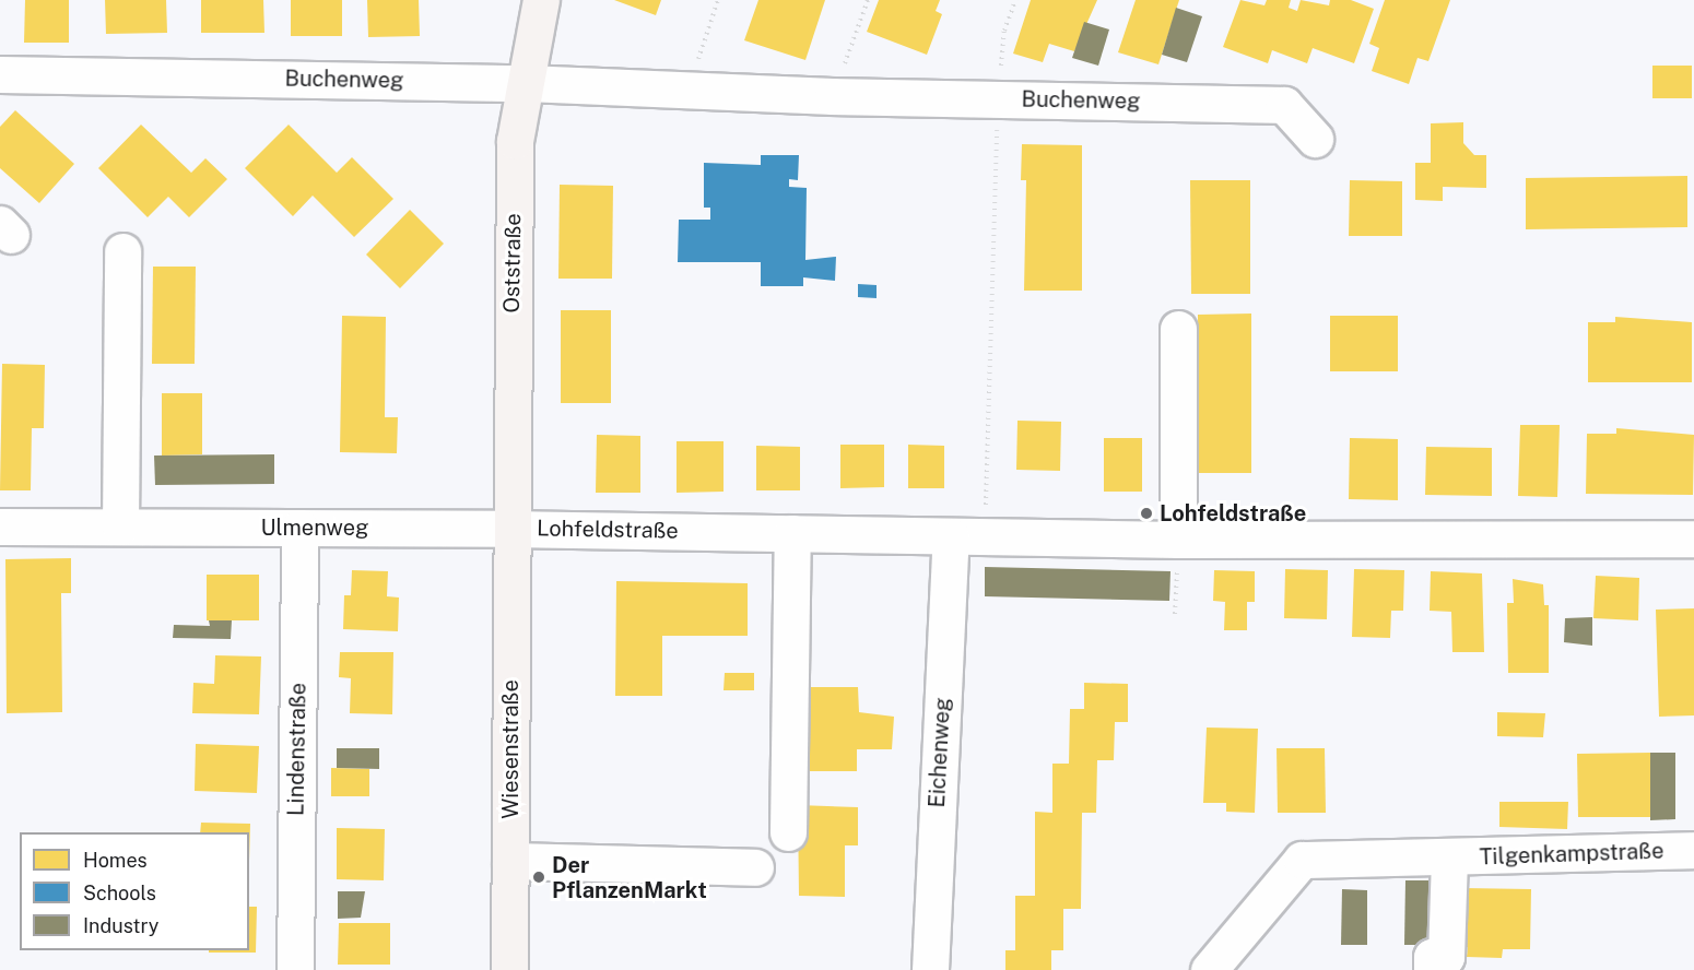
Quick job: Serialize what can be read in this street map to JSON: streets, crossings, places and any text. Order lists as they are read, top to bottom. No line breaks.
{"streets":{"main road":["Oststraße","Wiesenstraße"],"street":["Buchenweg","Ulmenweg","Lohfeldstraße","Lindenstraße","Eichenweg","Tilgenkampstraße"]},"crossings":[["Buchenweg","Oststraße"],["Oststraße","Ulmenweg"],["Oststraße","Lohfeldstraße"],["Oststraße","Wiesenstraße"],["Ulmenweg","Lohfeldstraße"],["Ulmenweg","Lindenstraße"],["Ulmenweg","Wiesenstraße"],["Lohfeldstraße","Wiesenstraße"],["Lohfeldstraße","Eichenweg"]],"places":["Lohfeldstraße","Der PflanzenMarkt"],"legend":["Homes","Schools","Industry"]}
